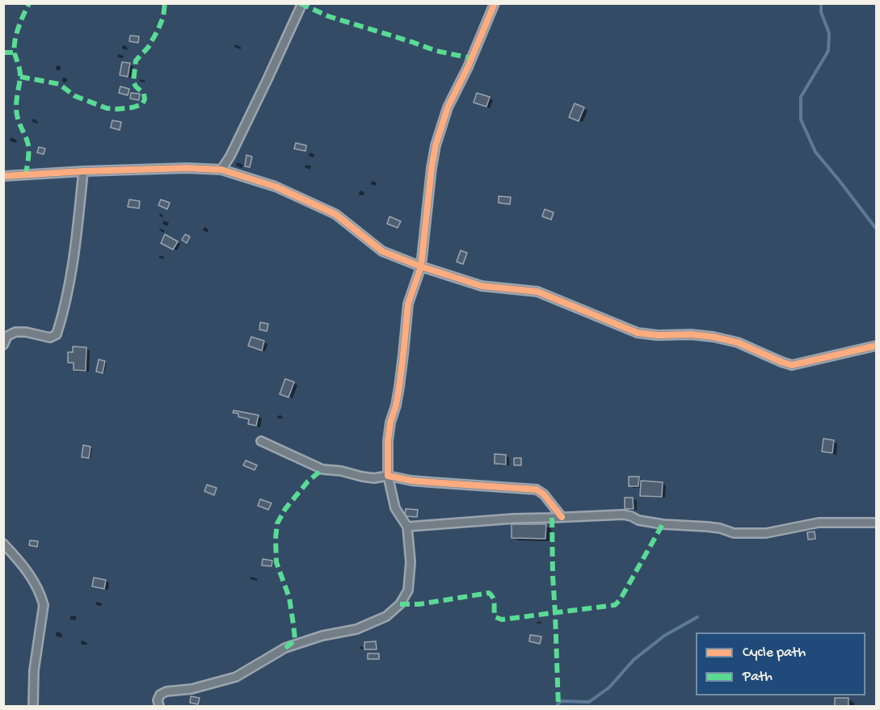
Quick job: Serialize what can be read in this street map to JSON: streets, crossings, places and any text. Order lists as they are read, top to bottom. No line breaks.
{"legend":["Cycle path","Path"]}
